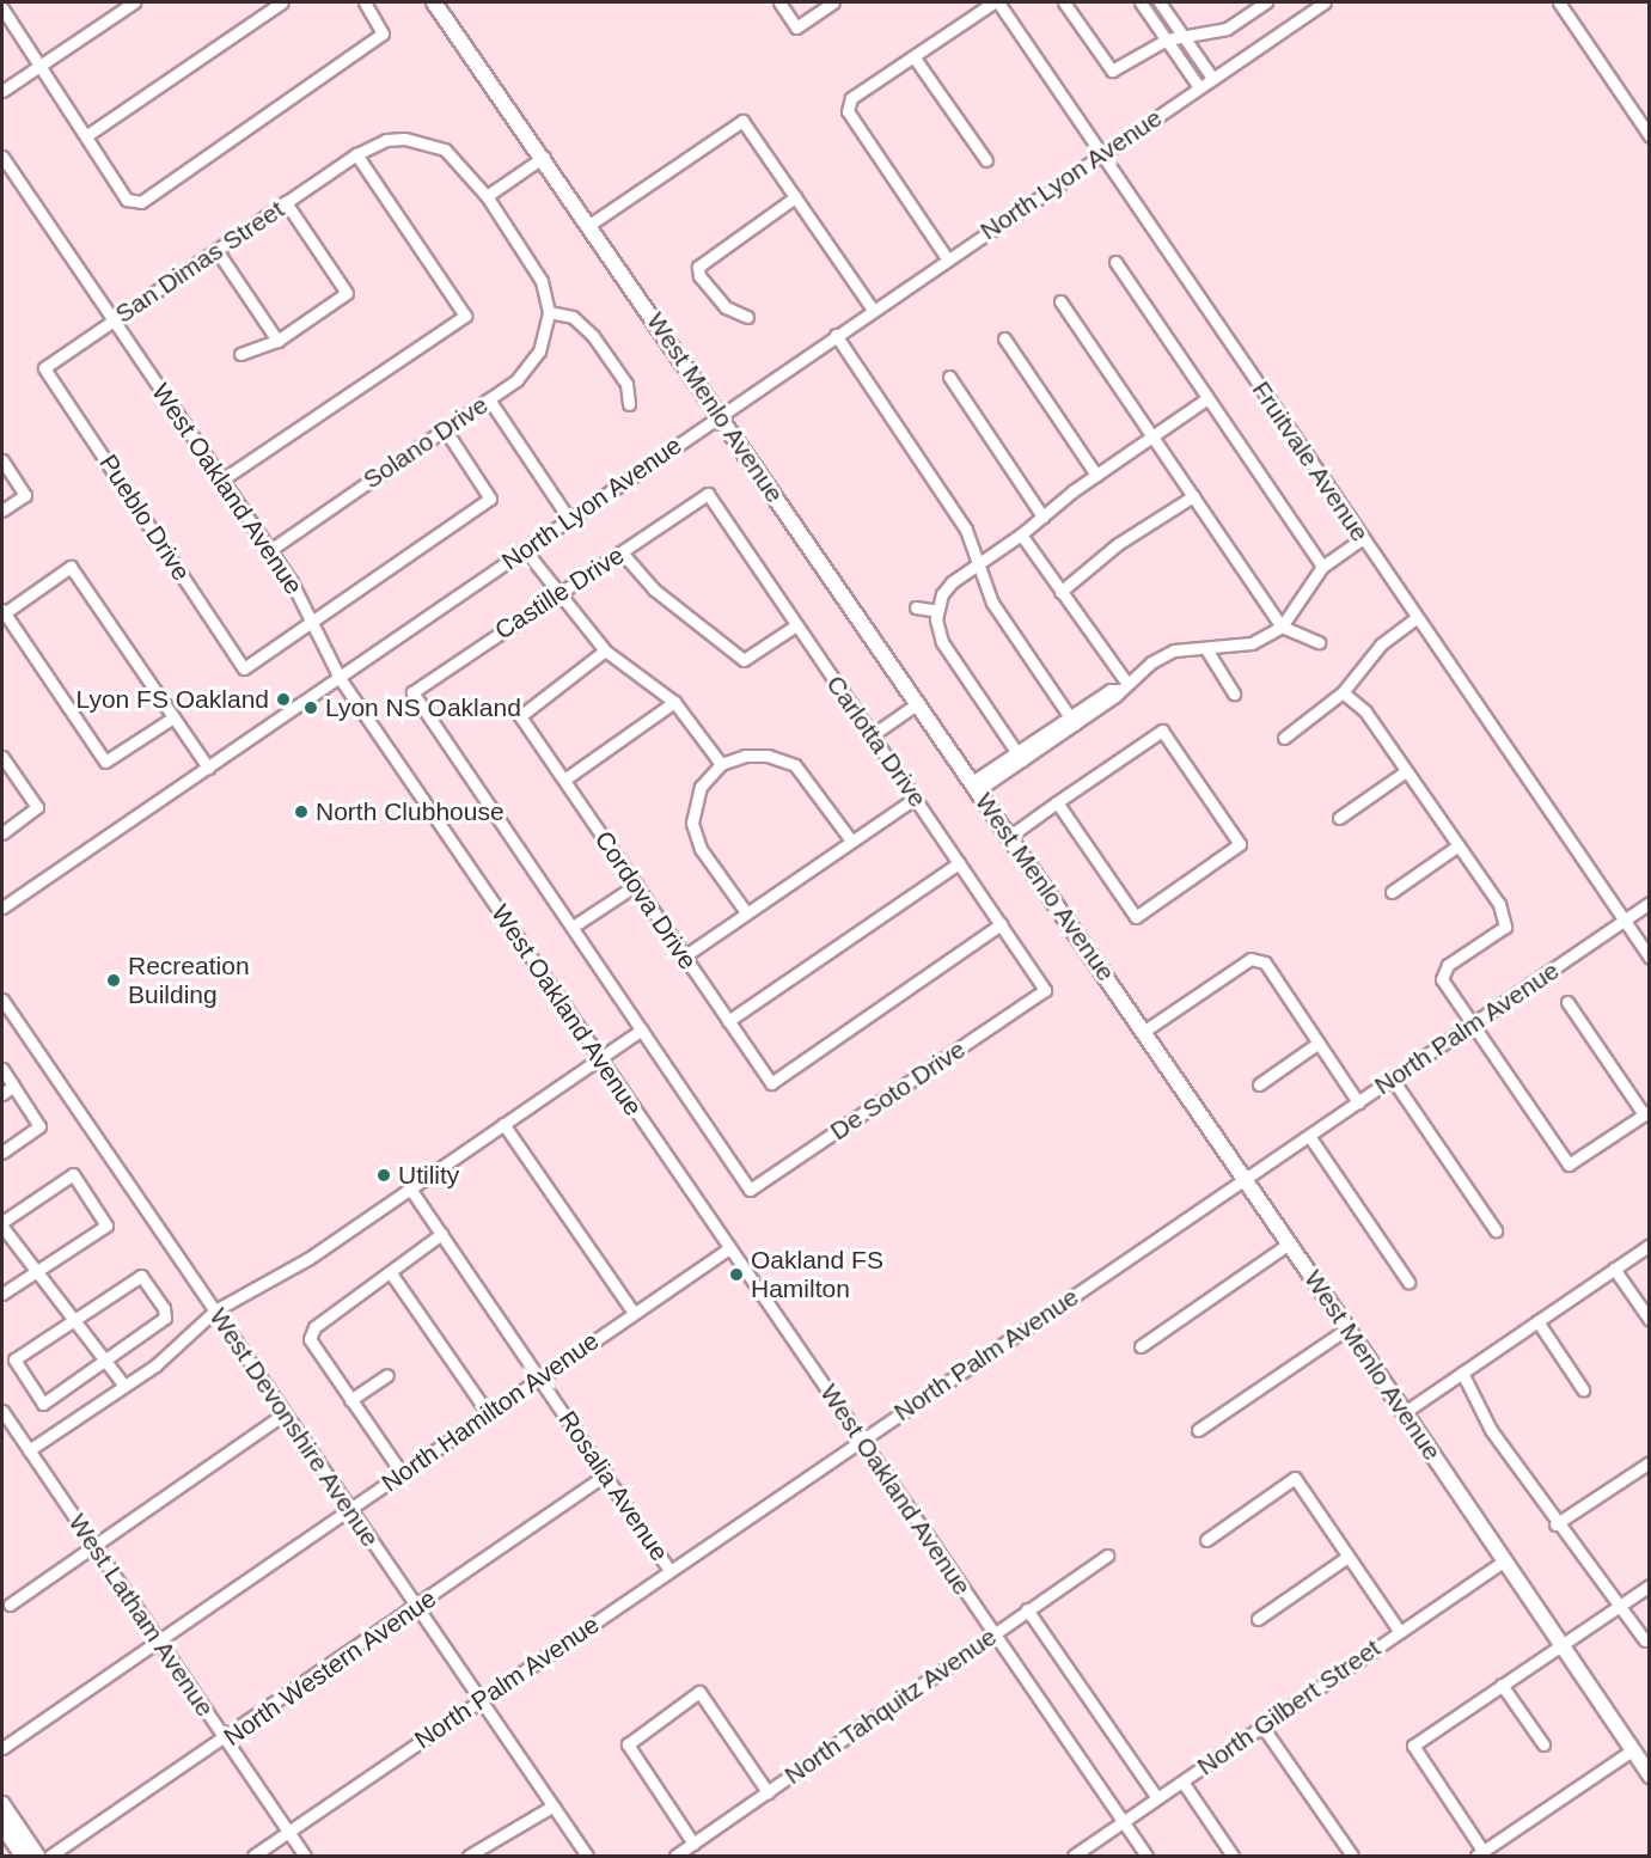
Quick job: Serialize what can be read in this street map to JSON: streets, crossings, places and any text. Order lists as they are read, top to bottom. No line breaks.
{"streets":{"main road":["West Menlo Avenue"],"street":["North Lyon Avenue","San Dimas Street","Solano Drive","Fruitvale Avenue","West Oakland Avenue","Pueblo Drive","Castille Drive","Carlotta Drive","Cordova Drive","North Palm Avenue","De Soto Drive","North Hamilton Avenue","West Devonshire Avenue","Rosalia Avenue","West Latham Avenue","North Western Avenue","North Tahquitz Avenue","North Gilbert Street"]},"crossings":[["North Lyon Avenue","West Menlo Avenue"],["North Lyon Avenue","Fruitvale Avenue"],["North Lyon Avenue","West Oakland Avenue"],["San Dimas Street","Solano Drive"],["San Dimas Street","West Oakland Avenue"],["San Dimas Street","Pueblo Drive"],["West Menlo Avenue","North Palm Avenue"],["West Menlo Avenue","North Gilbert Street"],["Solano Drive","West Oakland Avenue"],["Fruitvale Avenue","North Palm Avenue"],["West Oakland Avenue","Pueblo Drive"],["West Oakland Avenue","North Palm Avenue"],["West Oakland Avenue","North Hamilton Avenue"],["West Oakland Avenue","North Tahquitz Avenue"],["West Oakland Avenue","North Gilbert Street"],["Castille Drive","Carlotta Drive"],["Carlotta Drive","Cordova Drive"],["Carlotta Drive","De Soto Drive"],["North Palm Avenue","West Devonshire Avenue"],["North Palm Avenue","Rosalia Avenue"],["North Palm Avenue","West Latham Avenue"],["North Hamilton Avenue","West Devonshire Avenue"],["North Hamilton Avenue","Rosalia Avenue"],["North Hamilton Avenue","West Latham Avenue"],["West Devonshire Avenue","North Western Avenue"],["Rosalia Avenue","North Western Avenue"],["West Latham Avenue","North Western Avenue"]],"places":["Lyon FS Oakland","Lyon NS Oakland","North Clubhouse","Recreation Building","Utility","Oakland FS Hamilton"]}
